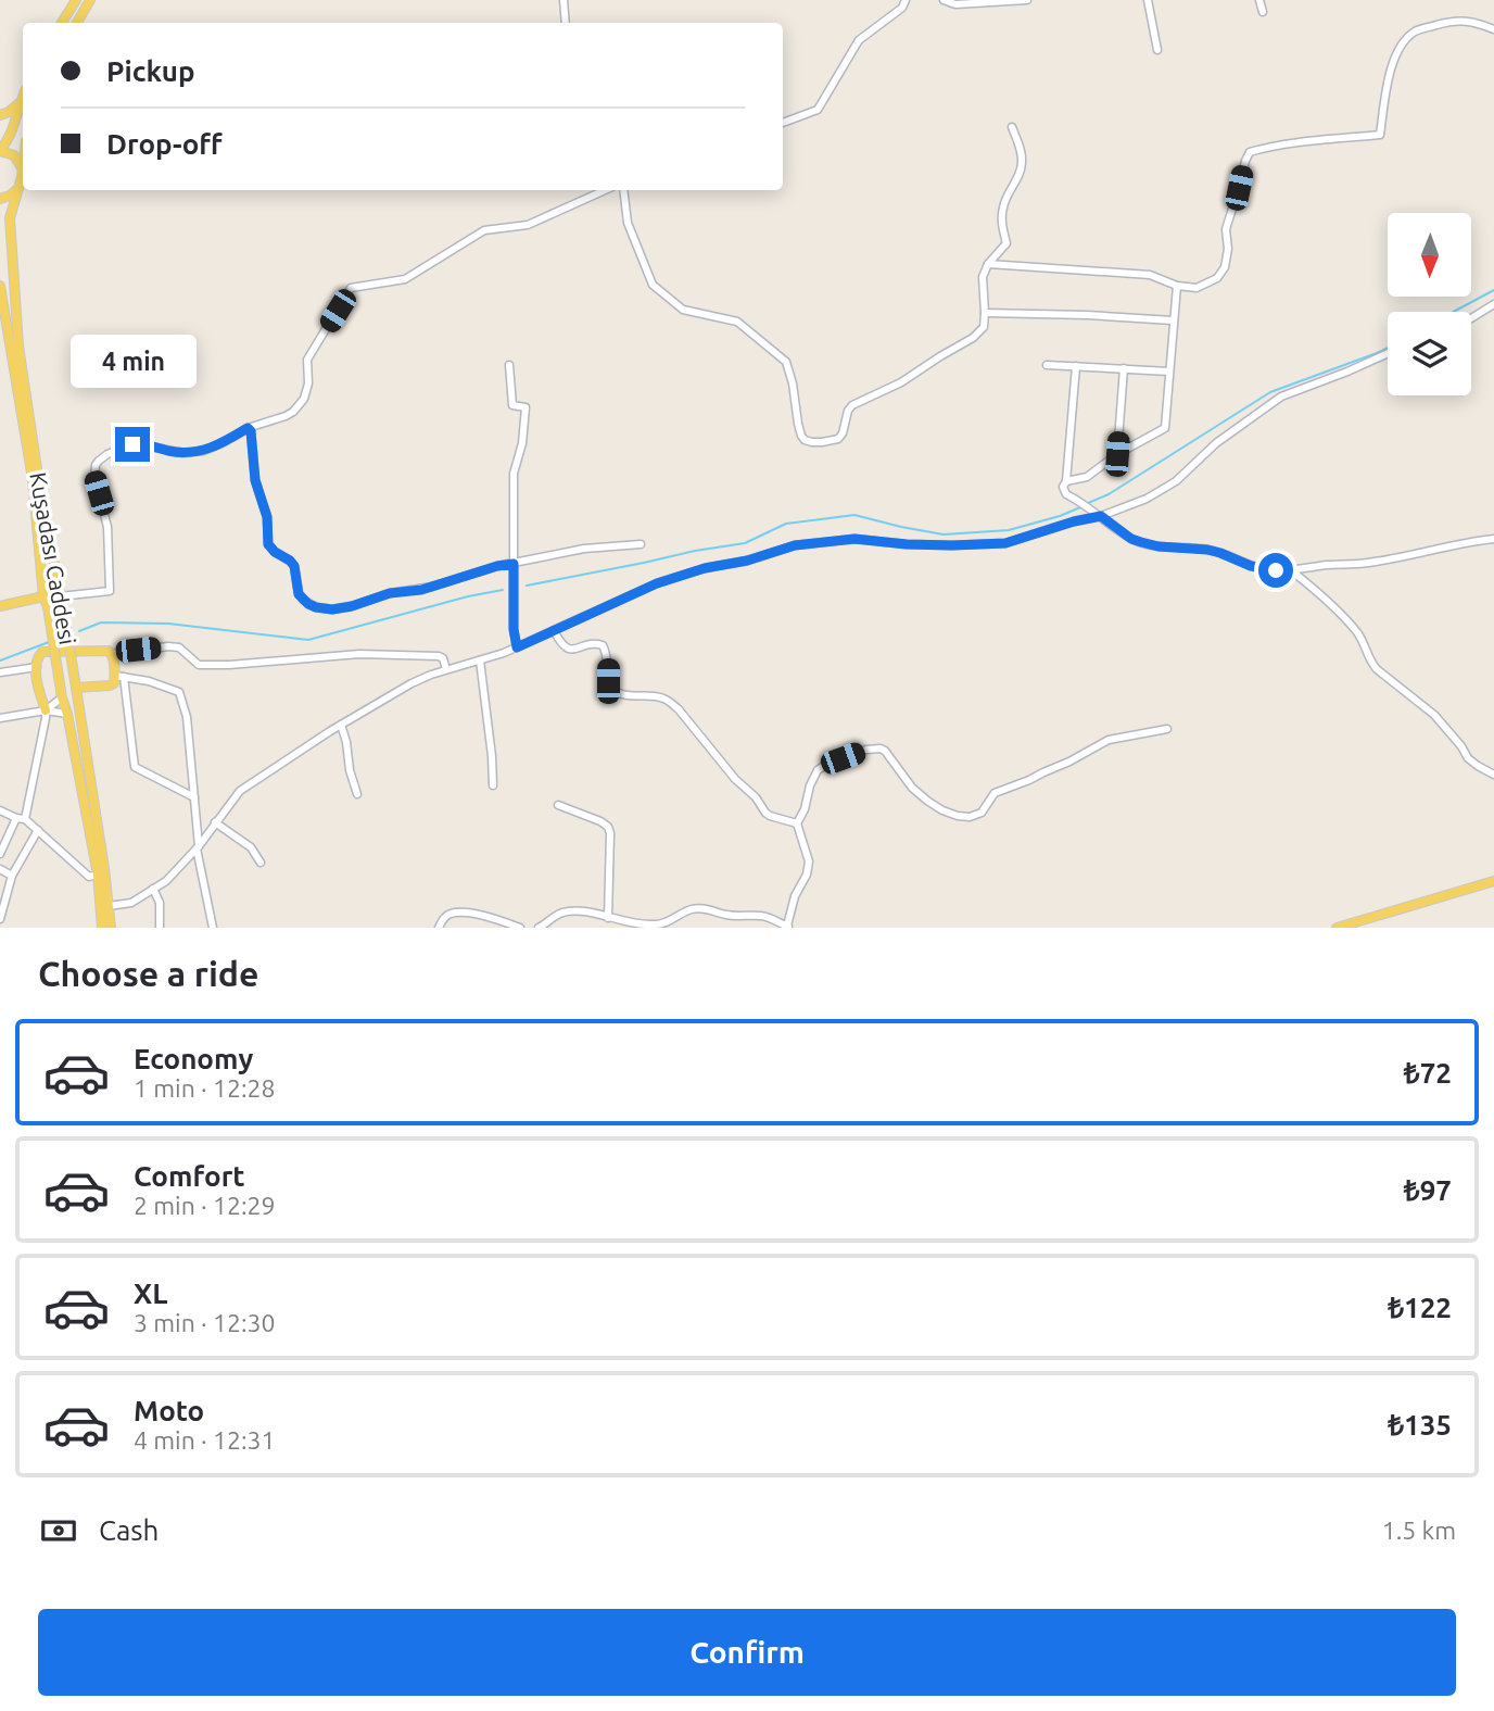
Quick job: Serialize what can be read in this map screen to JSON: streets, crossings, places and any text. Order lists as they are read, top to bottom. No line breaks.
{"streets":{"main road":["Kuşadası Caddesi"]},"north":"bottom","page":{"banner":["Pickup","Drop-off"],"bubble":"4 min","heading":"Choose a ride","list":[{"name":"Economy","note":"1 min · 12:28","value":"₺72"},{"name":"Comfort","note":"2 min · 12:29","value":"₺97"},{"name":"XL","note":"3 min · 12:30","value":"₺122"},{"name":"Moto","note":"4 min · 12:31","value":"₺135"}],"pay":["Cash","1.5 km"],"buttons":"Confirm"}}
